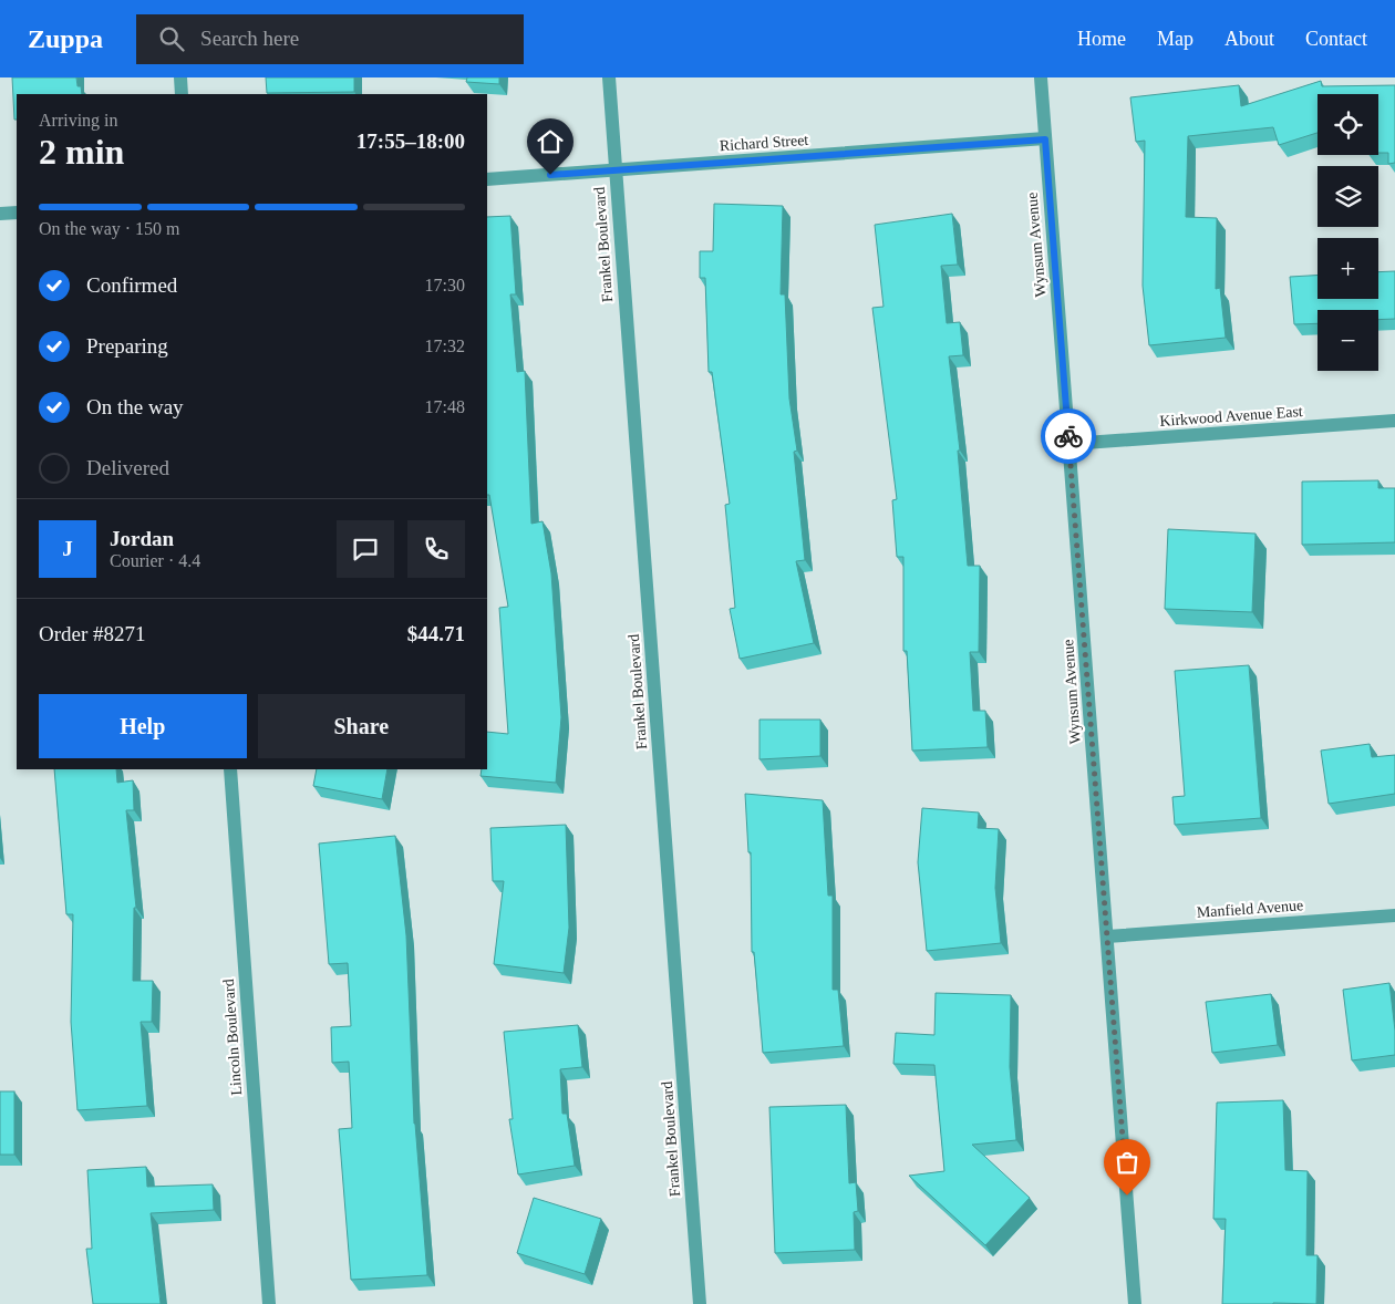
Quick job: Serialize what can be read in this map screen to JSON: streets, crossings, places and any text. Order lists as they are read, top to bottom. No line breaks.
{"streets":{"street":["Richard Street","Frankel Boulevard","Wynsum Avenue","Kirkwood Avenue East","Manfield Avenue","Lincoln Boulevard"]},"crossings":[["Richard Street","Frankel Boulevard"],["Richard Street","Wynsum Avenue"],["Wynsum Avenue","Kirkwood Avenue East"],["Wynsum Avenue","Manfield Avenue"]],"page":{"header":"Zuppa","search":"Search here","nav":["Home","Map","About","Contact"],"map_buttons":["+","−"],"heading":["2 min","Arriving in","17:55–18:00"],"panel":["Jordan","Courier · 4.4","Order #8271","$44.71"],"bar":"On the way · 150 m","list":[["Confirmed","17:30"],["Preparing","17:32"],["On the way","17:48"],"Delivered"],"round":"J","buttons":["Help","Share"]}}
